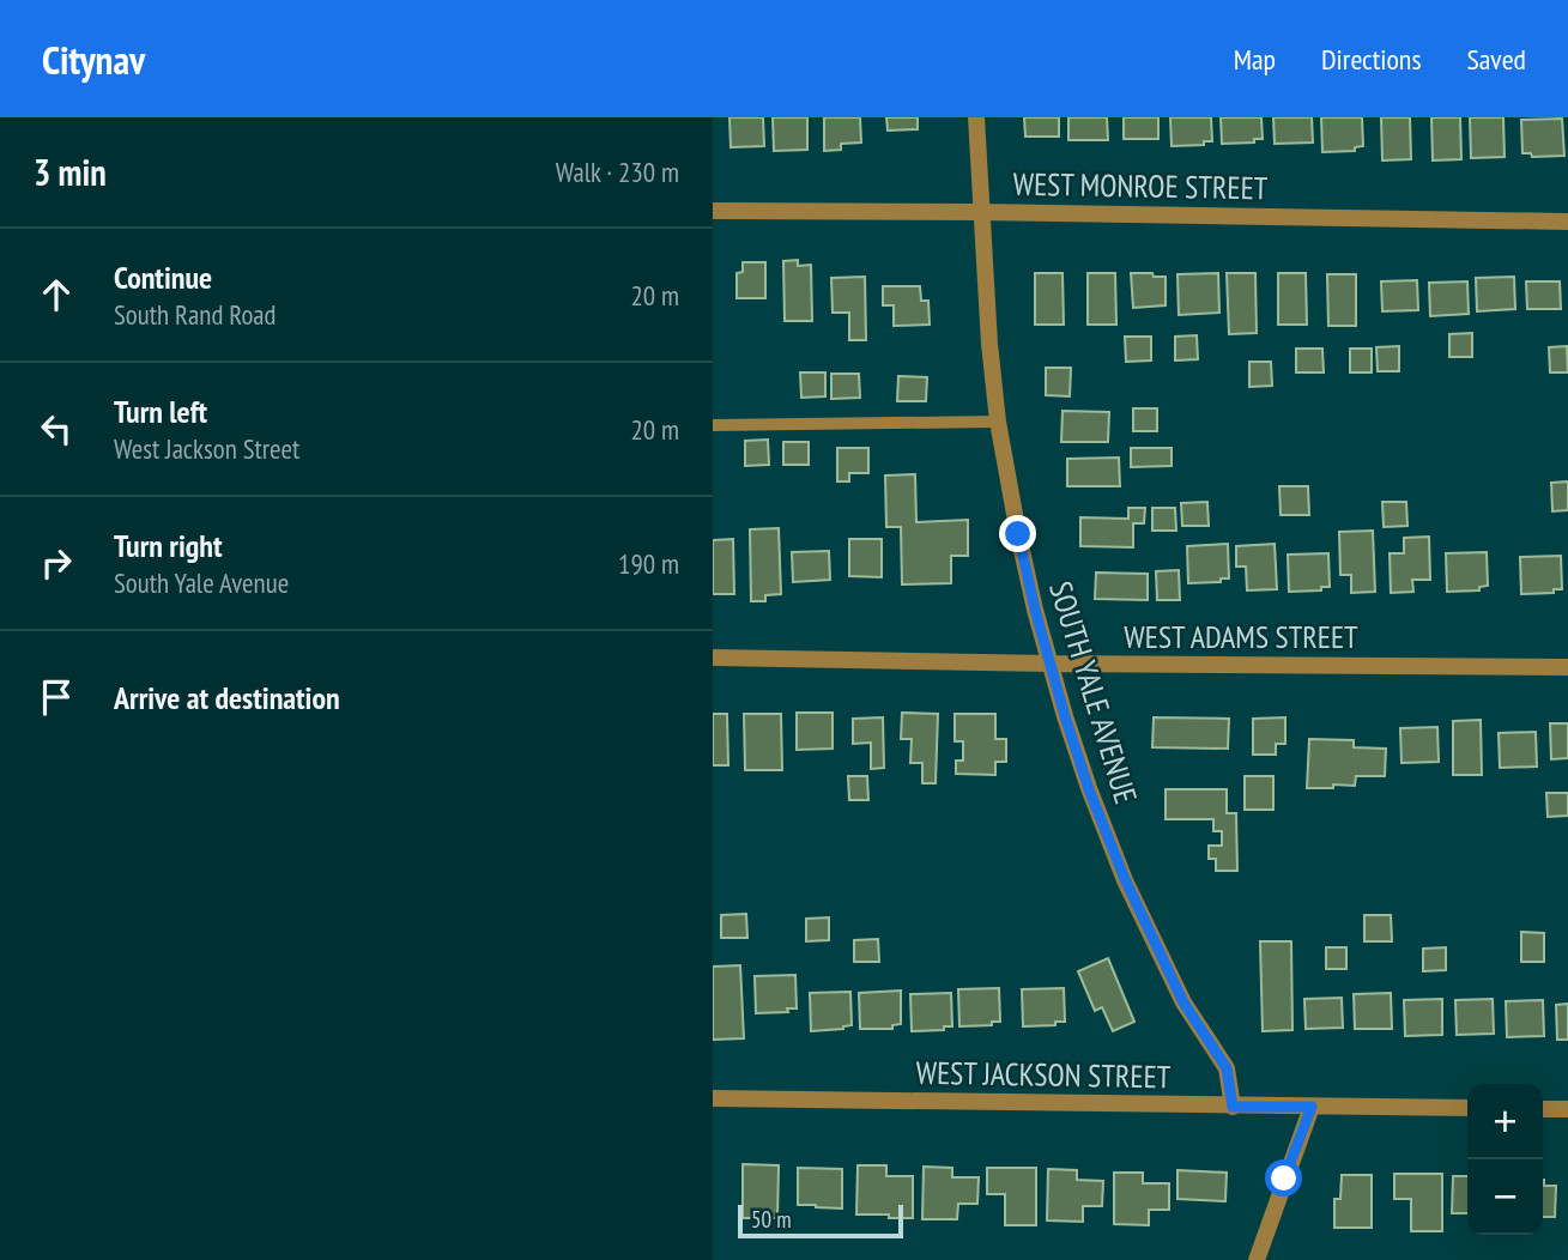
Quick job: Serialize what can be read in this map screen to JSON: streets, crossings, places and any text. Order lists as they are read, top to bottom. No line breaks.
{"streets":{"street":["WEST MONROE STREET","WEST ADAMS STREET","SOUTH YALE AVENUE","WEST JACKSON STREET"]},"crossings":[["WEST MONROE STREET","SOUTH YALE AVENUE"],["WEST ADAMS STREET","SOUTH YALE AVENUE"],["SOUTH YALE AVENUE","WEST JACKSON STREET"]],"scale_bar":"50 m","page":{"header":"Citynav","nav":["Map","Directions","Saved"],"heading":["3 min","Walk · 230 m"],"list":[["Continue","South Rand Road","20 m"],["Turn left","West Jackson Street","20 m"],["Turn right","South Yale Avenue","190 m"],"Arrive at destination"],"map_buttons":["+","−"],"scale":"50 m"}}
